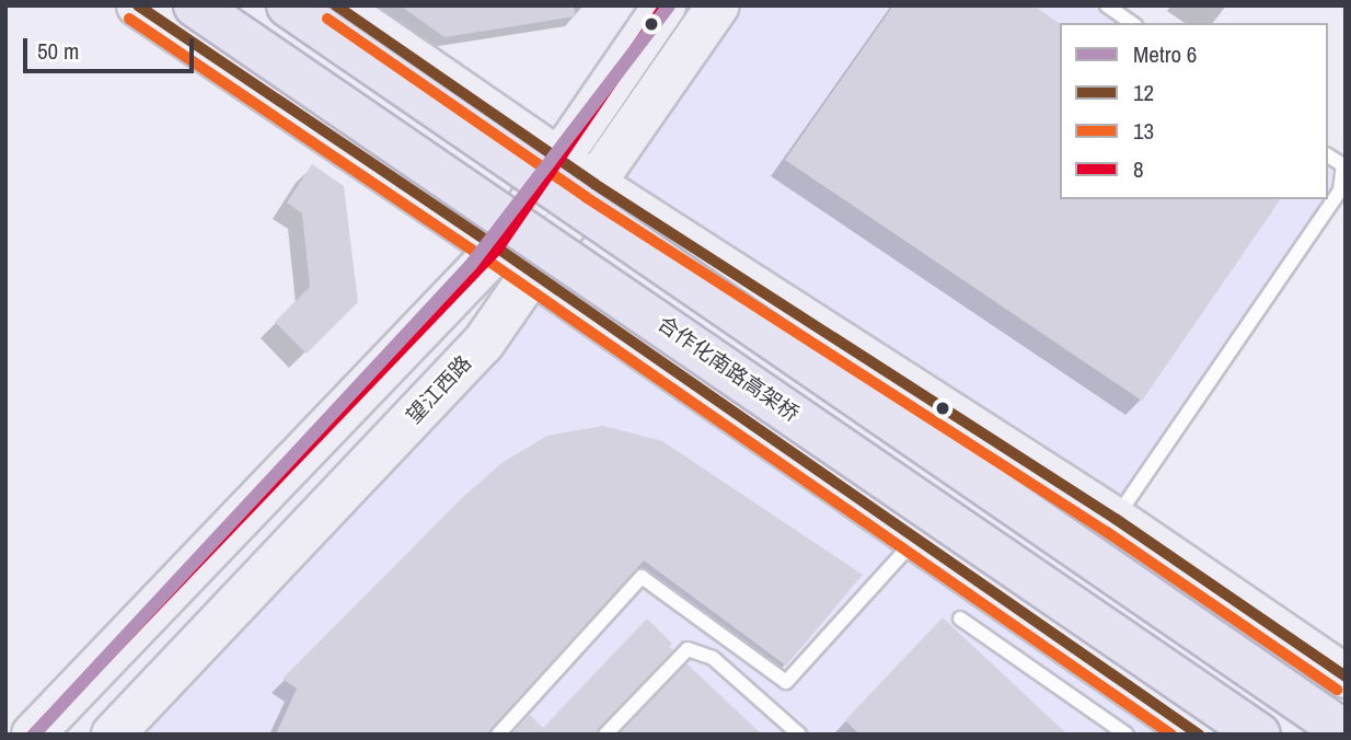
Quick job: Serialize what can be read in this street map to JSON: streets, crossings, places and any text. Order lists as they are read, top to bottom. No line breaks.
{"streets":{"highway":["合作化南路高架桥"],"main road":["望江西路"]},"lines":["metro line 6","transit line 12","transit line 8","transit line 13"],"legend":["Metro 6","12","13","8"],"scale_bar":"50 m"}
